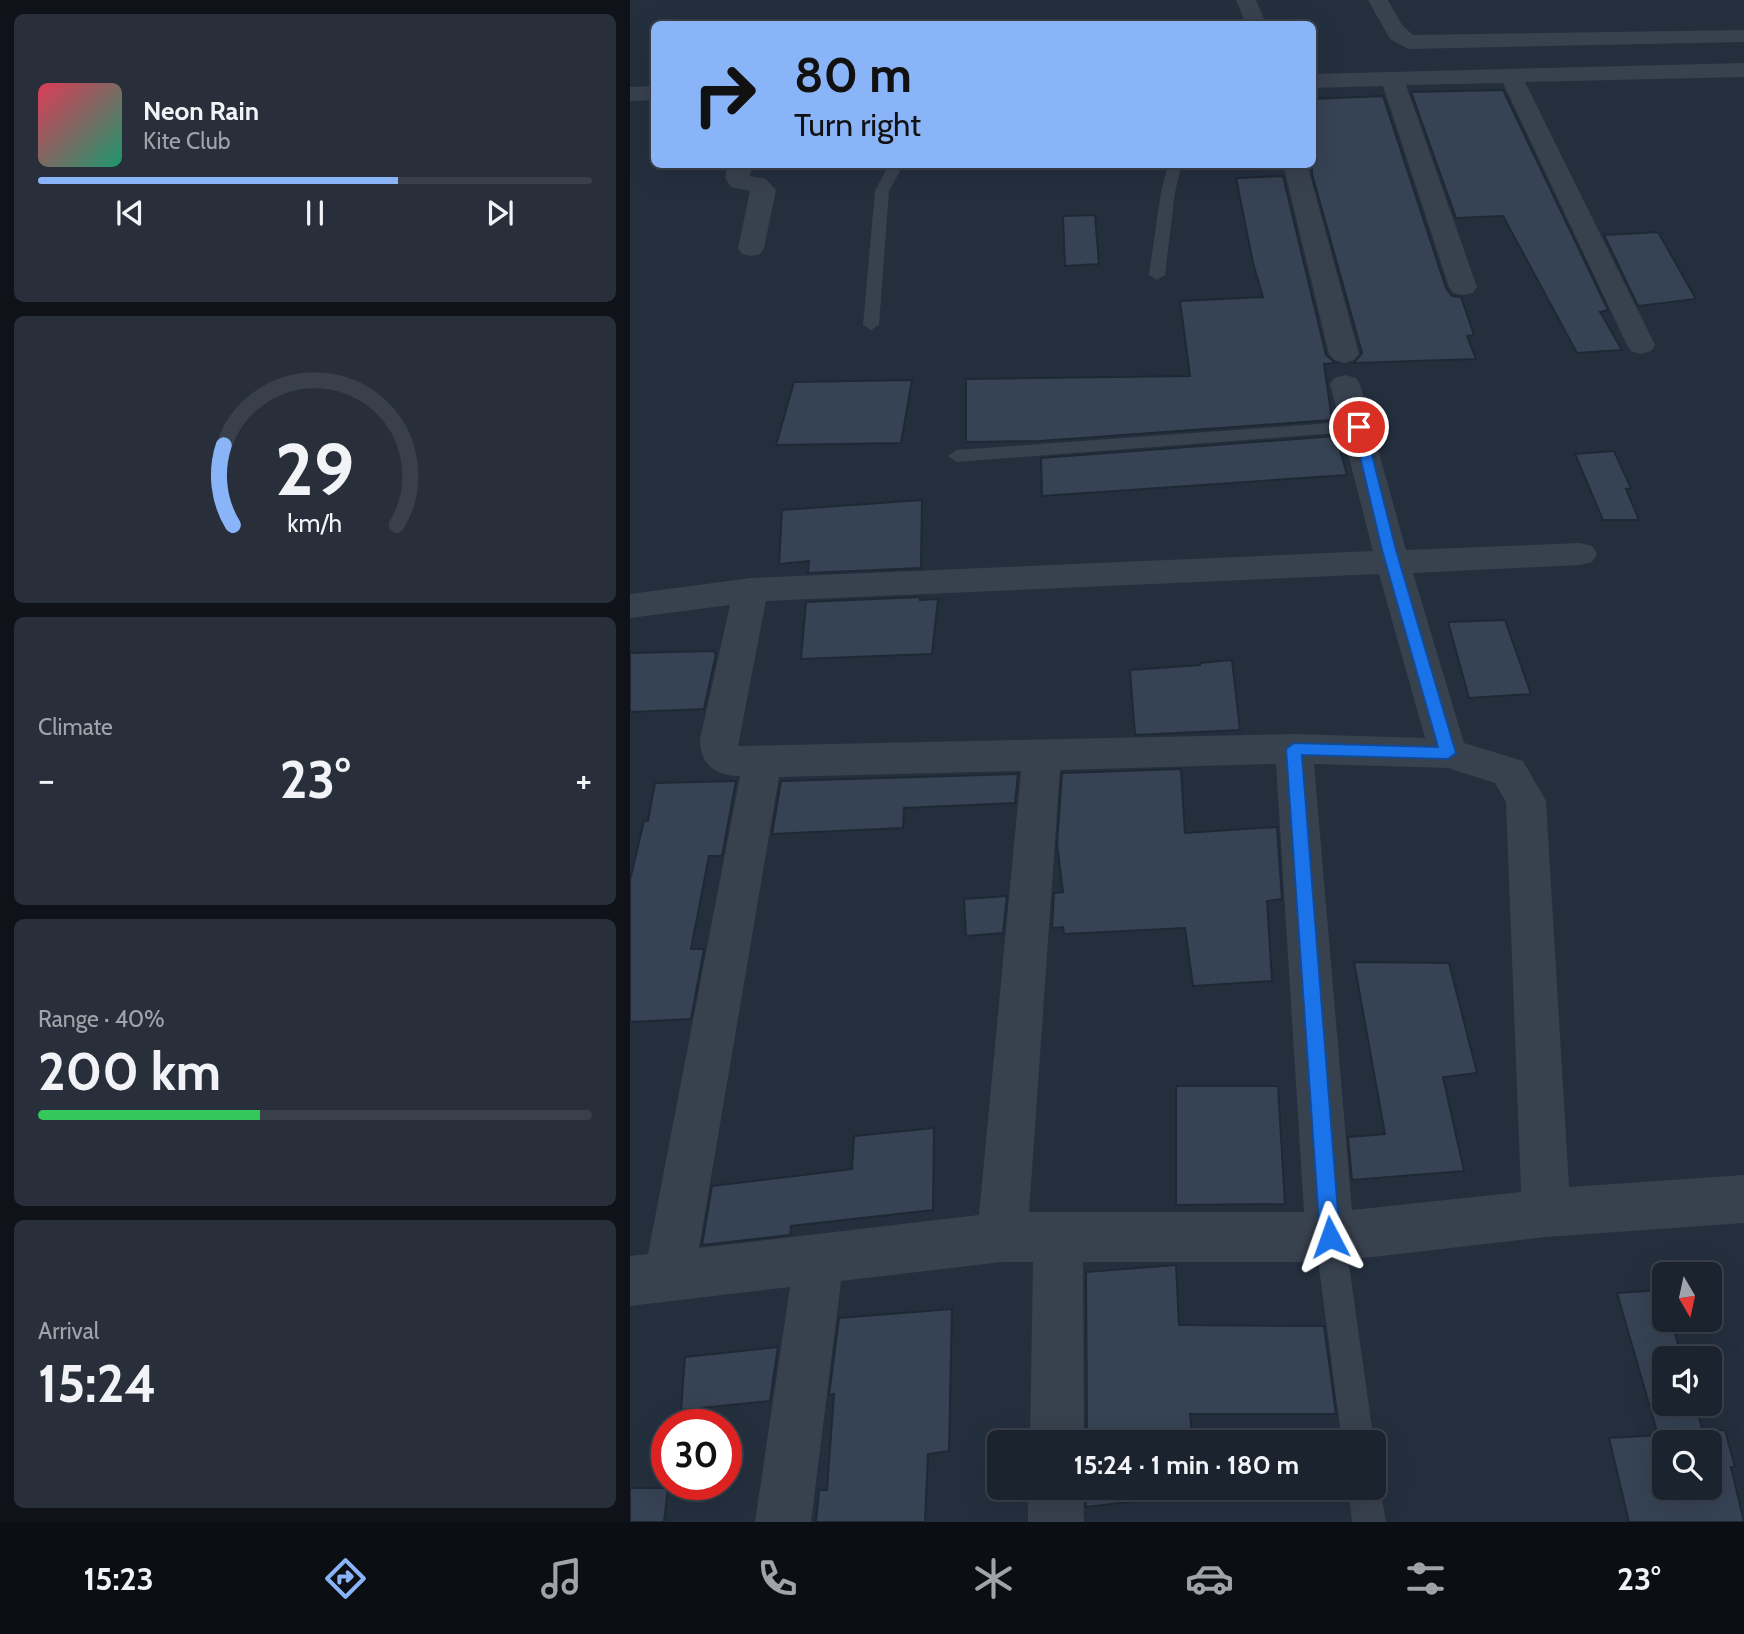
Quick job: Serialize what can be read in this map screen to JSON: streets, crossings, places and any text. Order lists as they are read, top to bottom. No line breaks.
{"north":"bottom","page":{"turn":["80 m","Turn right"],"song":["Neon Rain","Kite Club"],"tile":["Climate",["Range · 40%","200 km"],["Arrival","15:24"]],"heat":["−","23°","+"],"limit":"30","trip":"15:24 · 1 min · 180 m","tabs":["15:23","23°"],"gauge":["29","km/h"]}}
